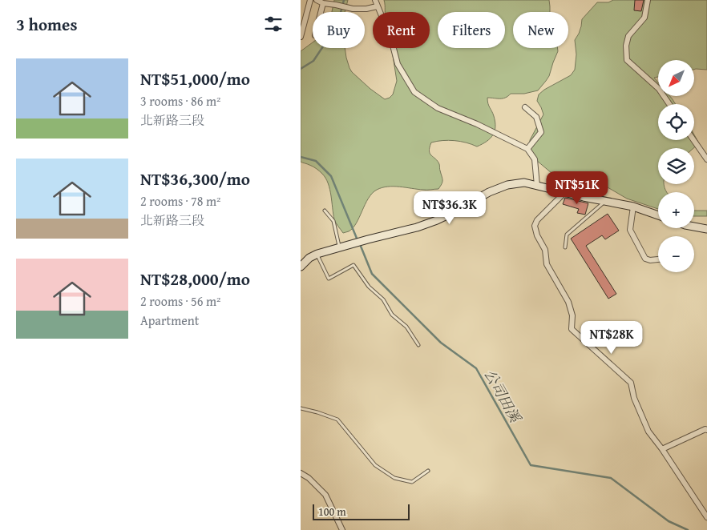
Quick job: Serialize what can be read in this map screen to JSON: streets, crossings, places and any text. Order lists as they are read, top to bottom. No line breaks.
{"water":["公司田溪"],"scale_bar":"100 m","north":"bottom left","page":{"heading":"3 homes","chip":["Buy","Rent","Filters","New"],"list":[{"name":"NT$51,000/mo","note":"3 rooms · 86 m² · 北新路三段"},{"name":"NT$36,300/mo","note":"2 rooms · 78 m² · 北新路三段"},{"name":"NT$28,000/mo","note":"2 rooms · 56 m² · Apartment"}],"map_buttons":["+","−"],"price":["NT$51K","NT$36.3K","NT$28K"],"scale":"100 m"}}
